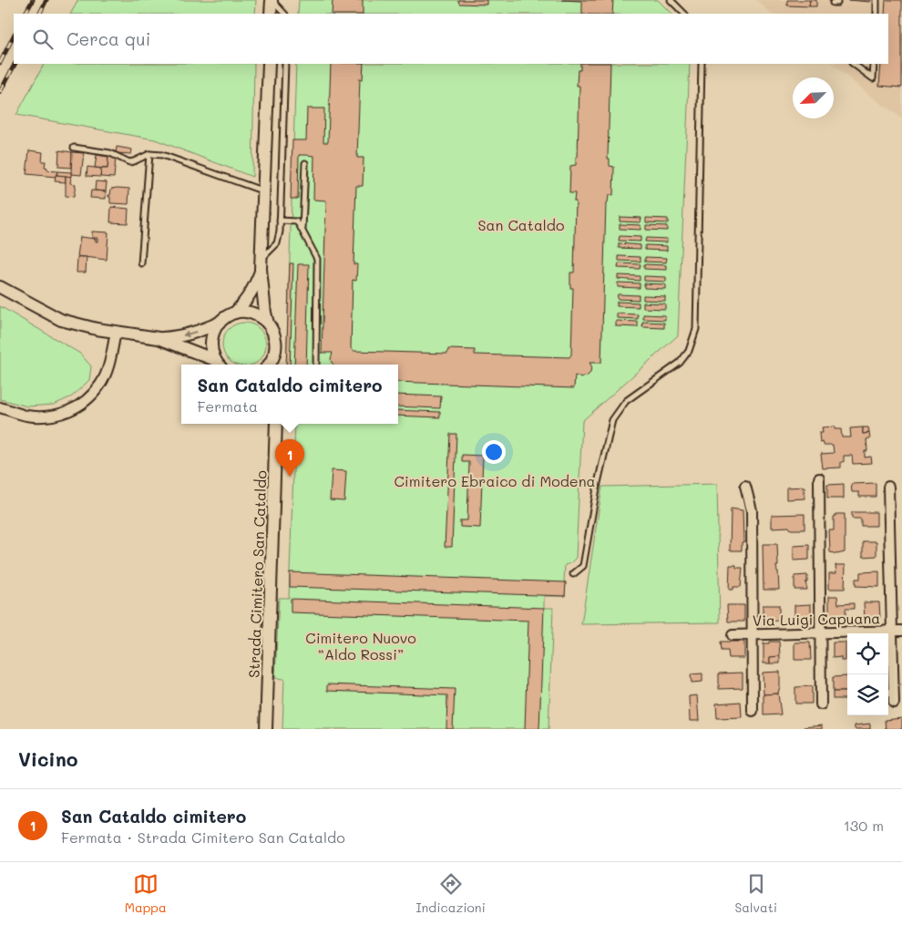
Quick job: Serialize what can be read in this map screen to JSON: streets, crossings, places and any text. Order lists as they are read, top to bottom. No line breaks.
{"streets":{"street":["Strada Cimitero San Cataldo","Via Luigi Capuana"]},"parks":["San Cataldo","Cimitero Ebraico di Modena","Cimitero Nuovo “Aldo Rossi”"],"north":"bottom left","page":{"search":"Cerca qui","popup":["San Cataldo cimitero","Fermata"],"pins":"1","heading":"Vicino","list":[{"mark":"1","name":"San Cataldo cimitero","note":"Fermata · Strada Cimitero San Cataldo","value":"130 m"}],"nav":["Mappa","Indicazioni","Salvati"]}}
